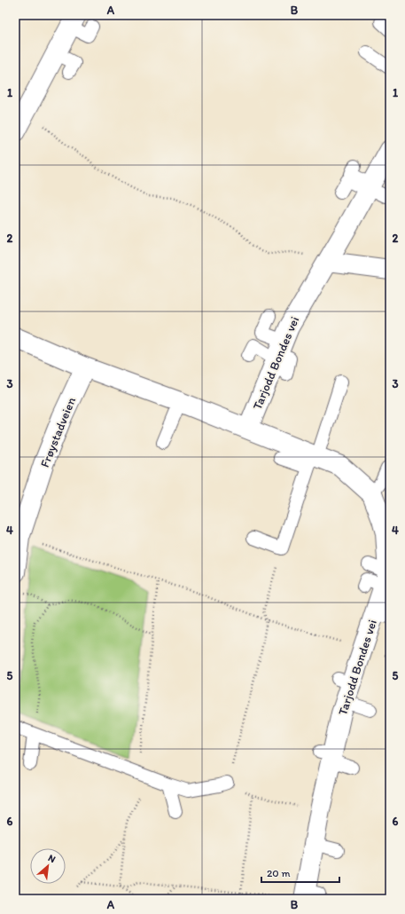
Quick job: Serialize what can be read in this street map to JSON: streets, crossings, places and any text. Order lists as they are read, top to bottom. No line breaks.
{"streets":{"street":["Tarjodd Bondes vei","Frøystadveien"]},"crossings":[["Tarjodd Bondes vei","Frøystadveien"]],"scale_bar":"20 m","north":"top right","grid":{"columns":["A","B"],"rows":["1","2","3","4","5","6"]}}
